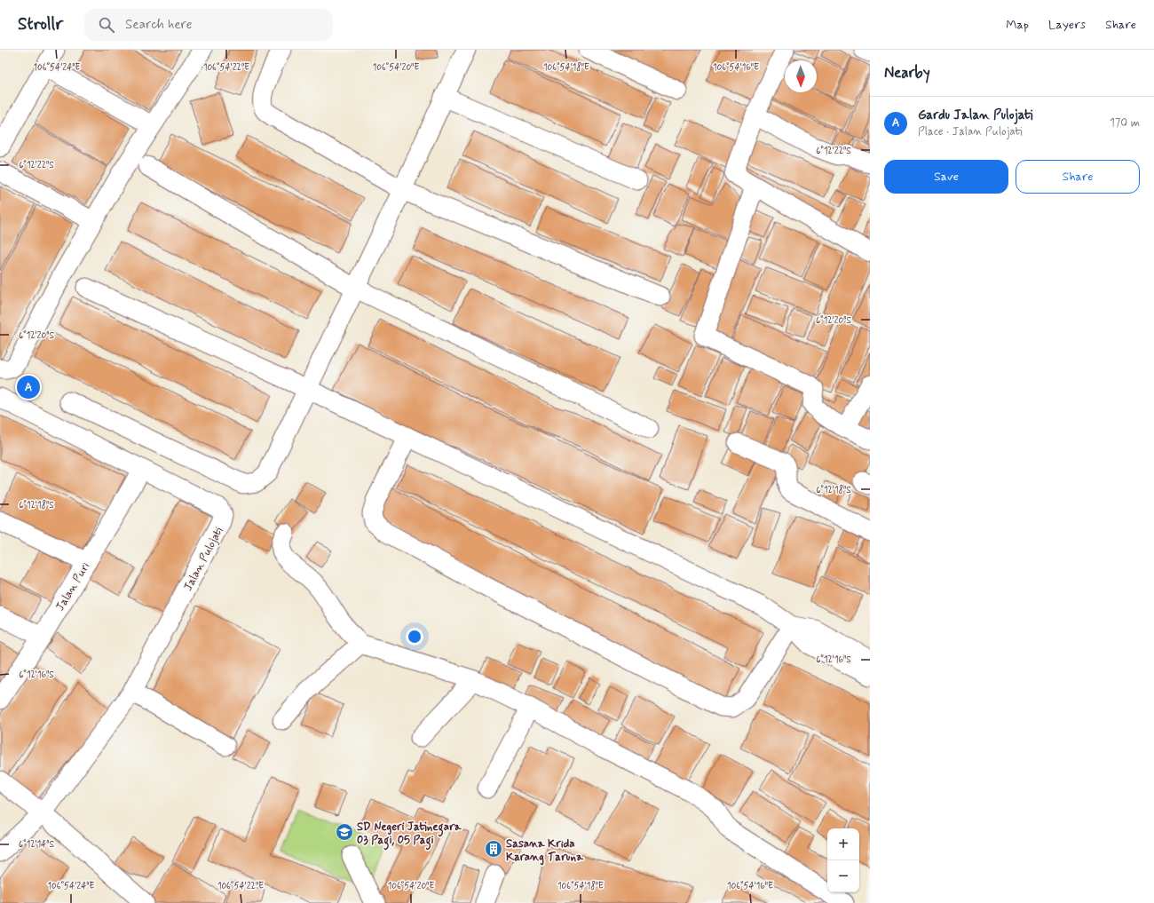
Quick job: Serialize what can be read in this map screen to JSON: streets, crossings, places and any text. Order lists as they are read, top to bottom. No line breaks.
{"streets":{"street":["Jalan Pulojati","Jalan Puri"]},"crossings":[["Jalan Pulojati","Jalan Puri"]],"places":{"school or university":["SD Negeri Jatinegara 03 Pagi, 05 Pagi"],"building":["Sasana Krida Karang Taruna"]},"north":"bottom","page":{"header":"Strollr","search":"Search here","nav":["Map","Layers","Share"],"heading":"Nearby","list":[{"mark":"A","name":"Gardu Jalan Pulojati","note":"Place · Jalan Pulojati","value":"170 m"}],"buttons":["Save","Share"],"pins":"A","map_buttons":["+","−"]},"coordinates":["106°54'24\"E","106°54'22\"E","106°54'20\"E","106°54'18\"E","106°54'16\"E","6°12'22\"S","6°12'20\"S","6°12'18\"S","6°12'16\"S","6°12'14\"S"]}
